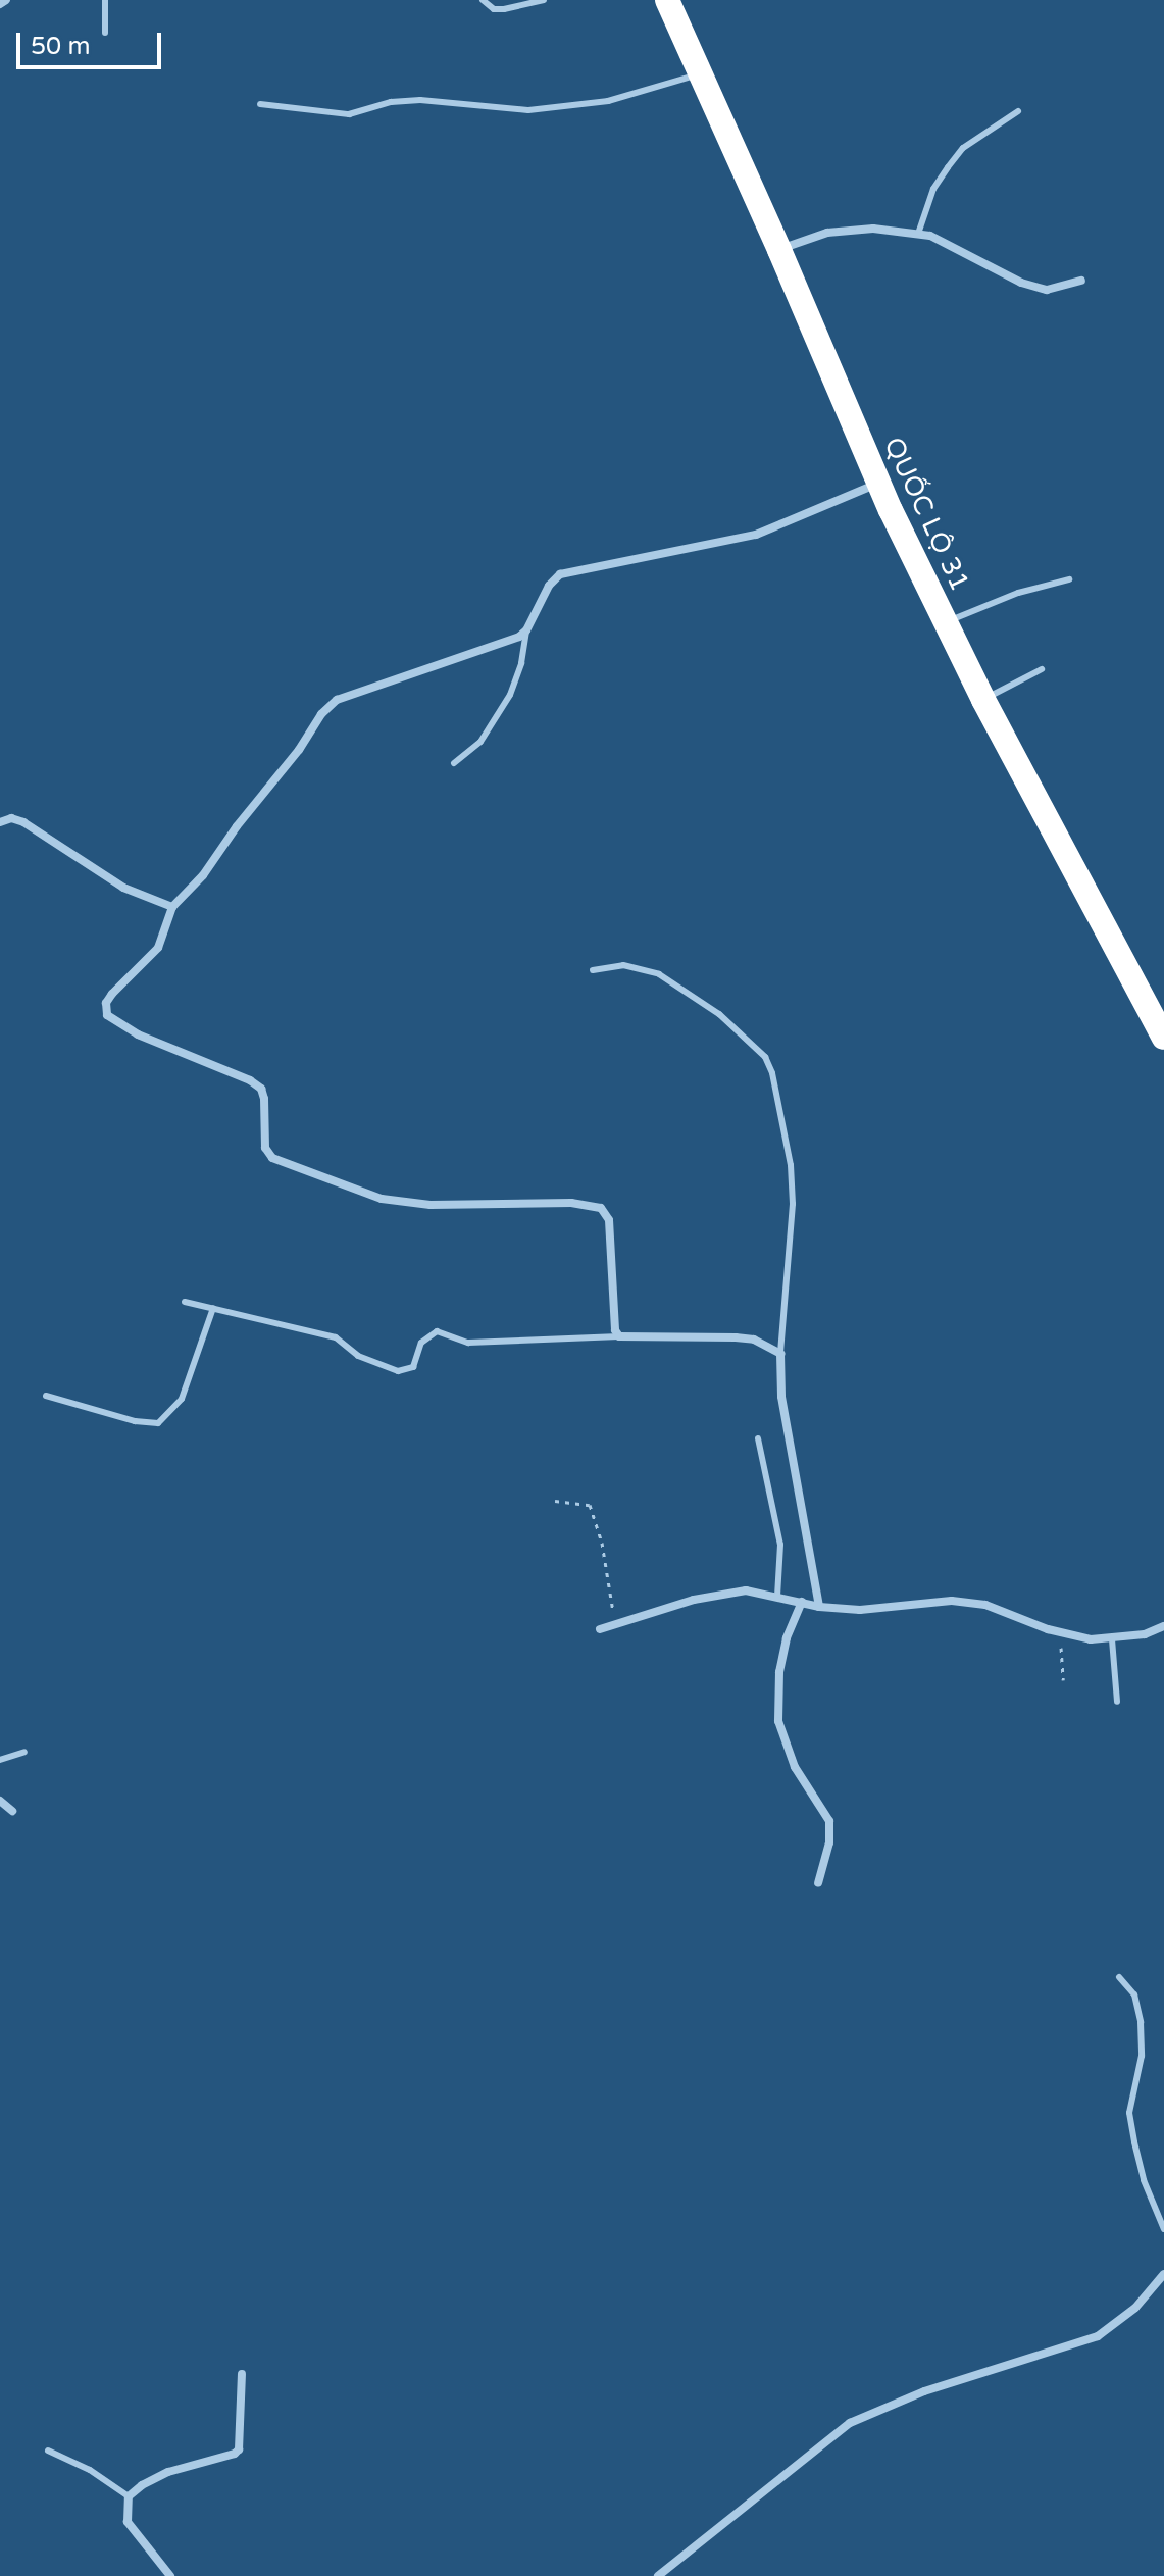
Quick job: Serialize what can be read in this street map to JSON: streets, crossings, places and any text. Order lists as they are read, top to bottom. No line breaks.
{"streets":{"highway":["QUỐC LỘ 31"]},"scale_bar":"50 m"}
